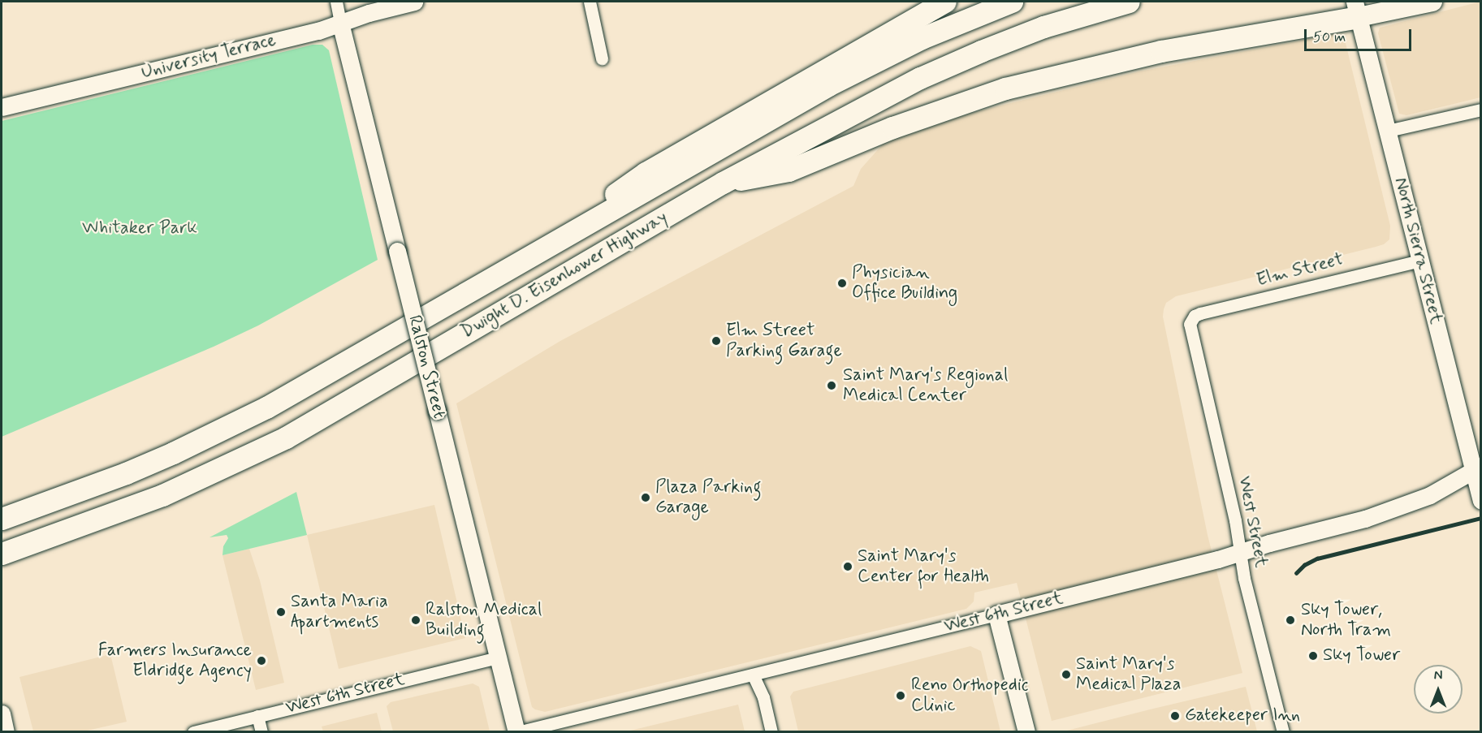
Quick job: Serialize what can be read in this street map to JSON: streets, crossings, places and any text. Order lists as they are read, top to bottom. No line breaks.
{"streets":{"highway":["Dwight D. Eisenhower Highway"],"street":["University Terrace","North Sierra Street","Elm Street","Ralston Street","West Street","West 6th Street"]},"crossings":[["University Terrace","Ralston Street"],["North Sierra Street","Elm Street"],["North Sierra Street","West 6th Street"],["Elm Street","West Street"],["Ralston Street","West 6th Street"],["West Street","West 6th Street"]],"parks":["Whitaker Park"],"places":["Physician Office Building","Elm Street Parking Garage","Saint Mary's Regional Medical Center","Plaza Parking Garage","Saint Mary's Center for Health","Santa Maria Apartments","Ralston Medical Building","Sky Tower, North Tram","Sky Tower","Farmers Insurance Eldridge Agency","Saint Mary's Medical Plaza","Reno Orthopedic Clinic","Gatekeeper Inn"],"scale_bar":"50 m","north":"top"}
